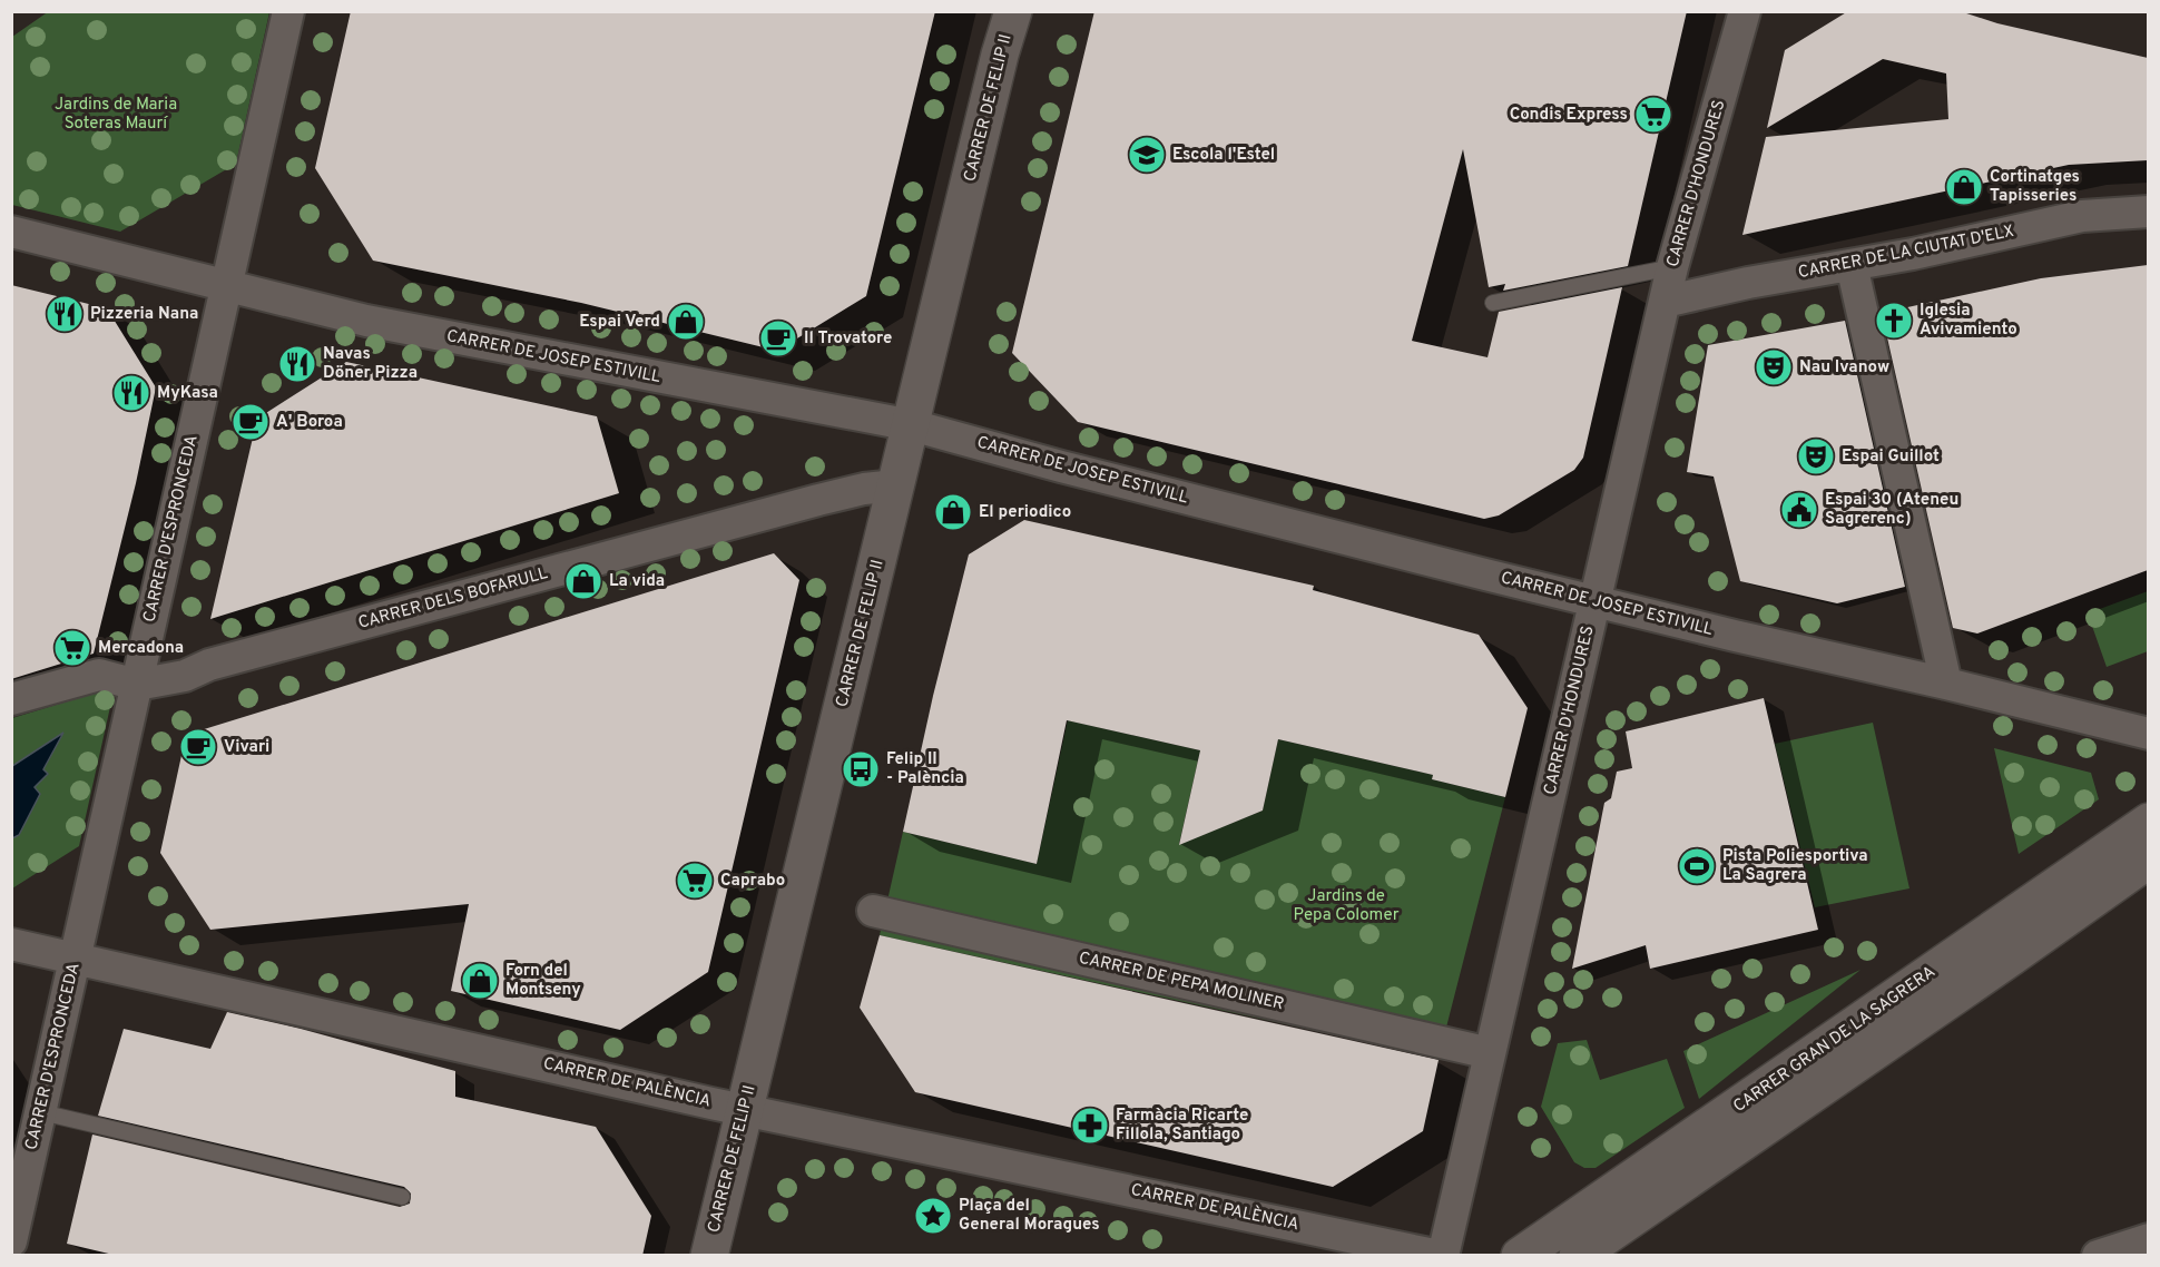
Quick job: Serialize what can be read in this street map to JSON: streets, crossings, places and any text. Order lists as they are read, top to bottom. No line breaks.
{"streets":{"street":["CARRER DE FELIP II","CARRER D'HONDURES","CARRER DE LA CIUTAT D'ELX","CARRER DE JOSEP ESTIVILL","CARRER D'ESPRONCEDA","CARRER DELS BOFARULL","CARRER DE PEPA MOLINER","CARRER GRAN DE LA SAGRERA","CARRER DE PALÈNCIA"]},"crossings":[["CARRER DE FELIP II","CARRER DE JOSEP ESTIVILL"],["CARRER DE FELIP II","CARRER DELS BOFARULL"],["CARRER DE FELIP II","CARRER DE PALÈNCIA"],["CARRER D'HONDURES","CARRER DE LA CIUTAT D'ELX"],["CARRER D'HONDURES","CARRER DE JOSEP ESTIVILL"],["CARRER D'HONDURES","CARRER DE PEPA MOLINER"],["CARRER D'HONDURES","CARRER DE PALÈNCIA"],["CARRER DE JOSEP ESTIVILL","CARRER D'ESPRONCEDA"],["CARRER D'ESPRONCEDA","CARRER DELS BOFARULL"],["CARRER D'ESPRONCEDA","CARRER DE PALÈNCIA"]],"parks":["Jardins de Maria Soteras Maurí","Jardins de Pepa Colomer"],"places":{"supermarket":["Condis Express","Mercadona","Caprabo"],"school or university":["Escola l'Estel"],"shop":["Cortinatges Tapisseries","Espai Verd","El periodico","La vida","Forn del Montseny"],"restaurant":["Pizzeria Nana","Navas Döner Pizza","MyKasa"],"church":["Iglesia Avivamiento"],"cafe":["Il Trovatore","A' Boroa","Vivari"],"theatre":["Nau Ivanow","Espai Guillot"],"public building":["Espai 30 (Ateneu Sagrerenc)"],"bus stop":["Felip II - Palència"],"sports":["Pista Poliesportiva La Sagrera"],"pharmacy":["Farmàcia Ricarte Fillola, Santiago"],"place":["Plaça del General Moragues"]}}
